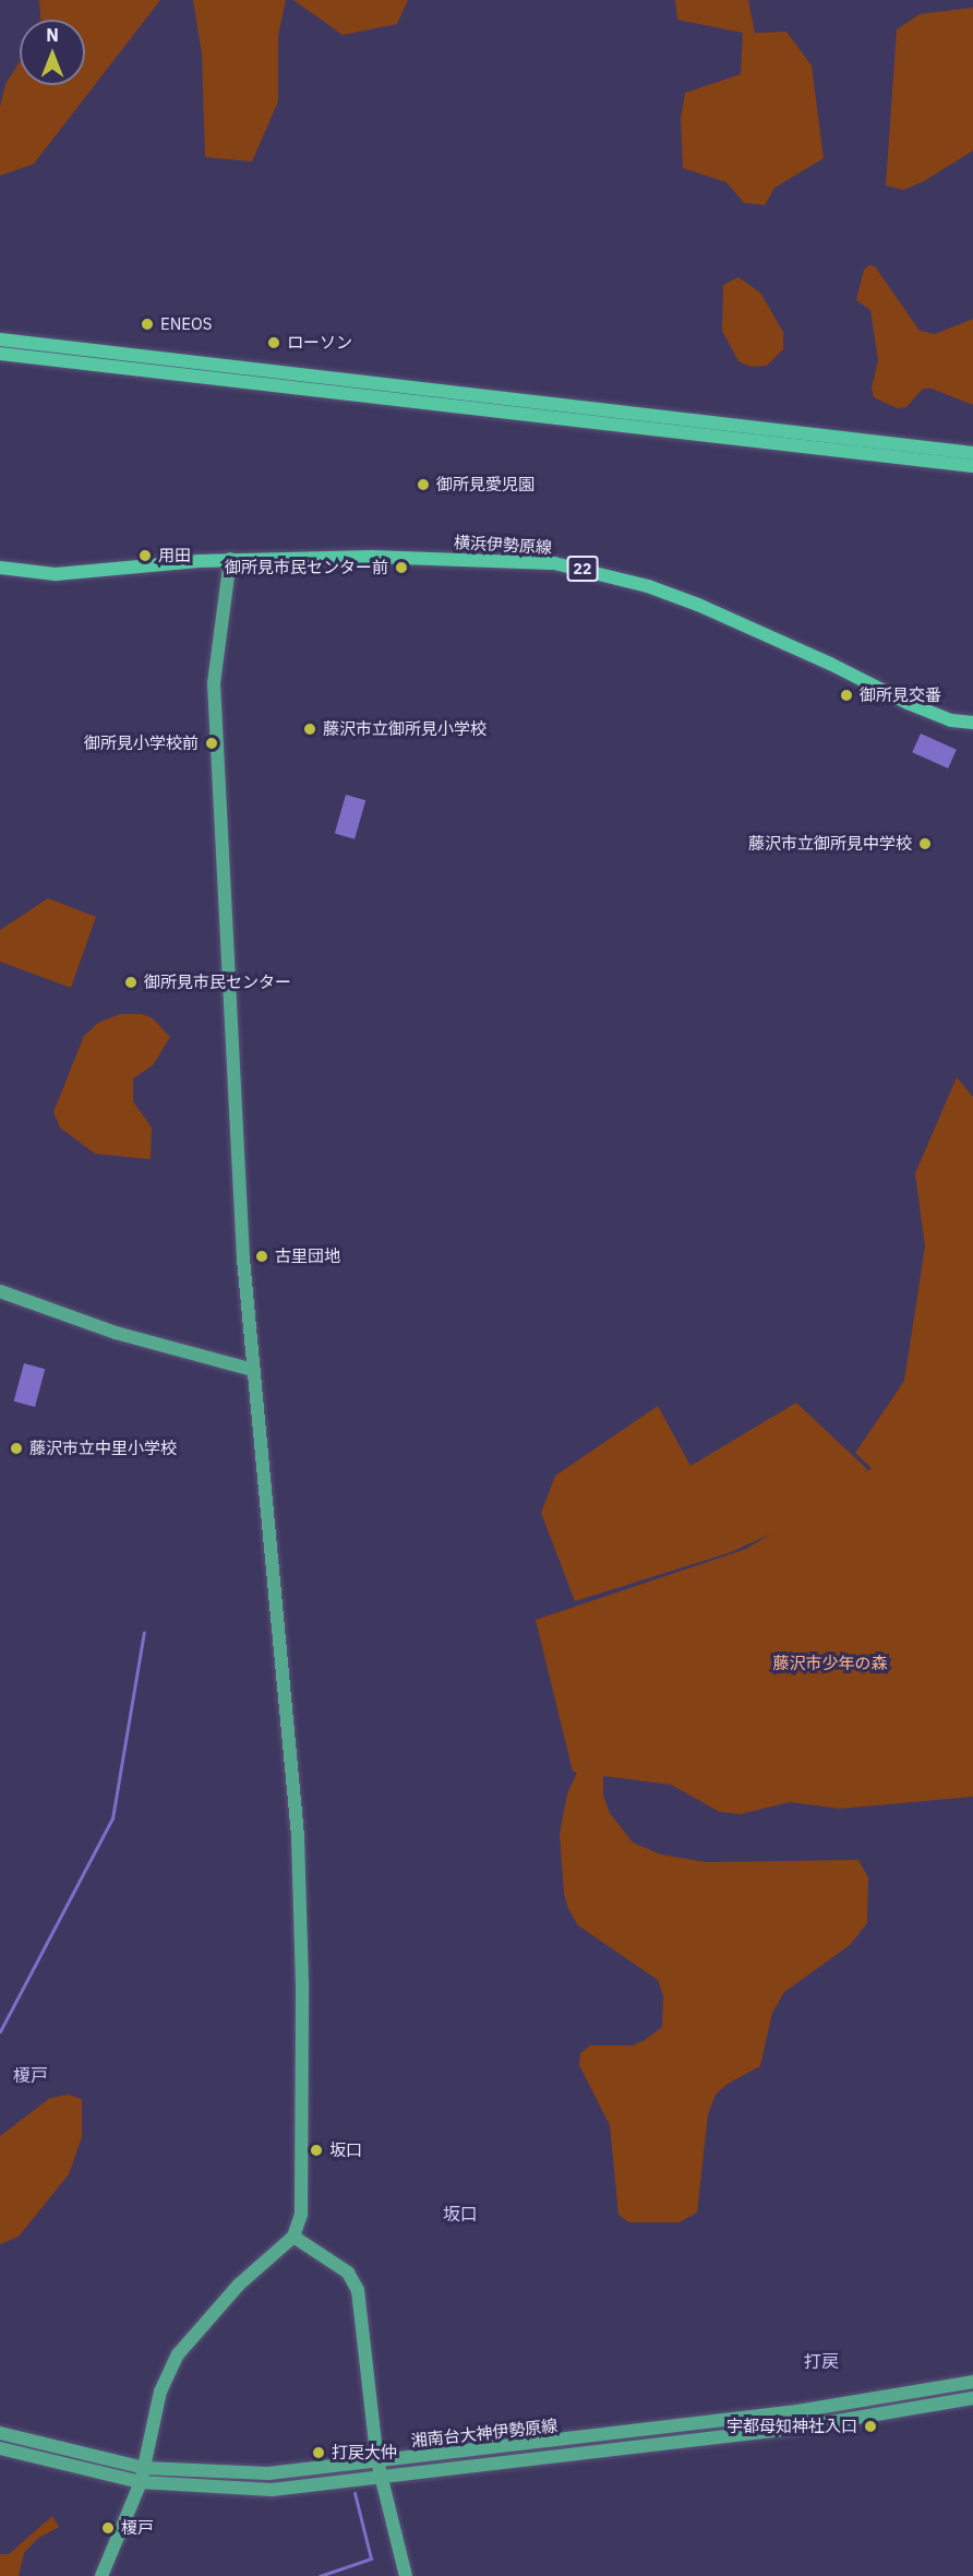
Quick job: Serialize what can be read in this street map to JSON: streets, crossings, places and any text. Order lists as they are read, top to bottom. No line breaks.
{"streets":{"main road":["横浜伊勢原線","22"],"street":["湘南台大神伊勢原線"]},"districts":["榎戸","坂口","打戻"],"parks":["藤沢市少年の森"],"places":["ENEOS","ローソン","御所見愛児園","用田","御所見市民センター前","御所見交番","藤沢市立御所見小学校","御所見小学校前","藤沢市立御所見中学校","御所見市民センター","古里団地","藤沢市立中里小学校","坂口","宇都母知神社入口","打戻大仲","榎戸"],"north":"top"}
